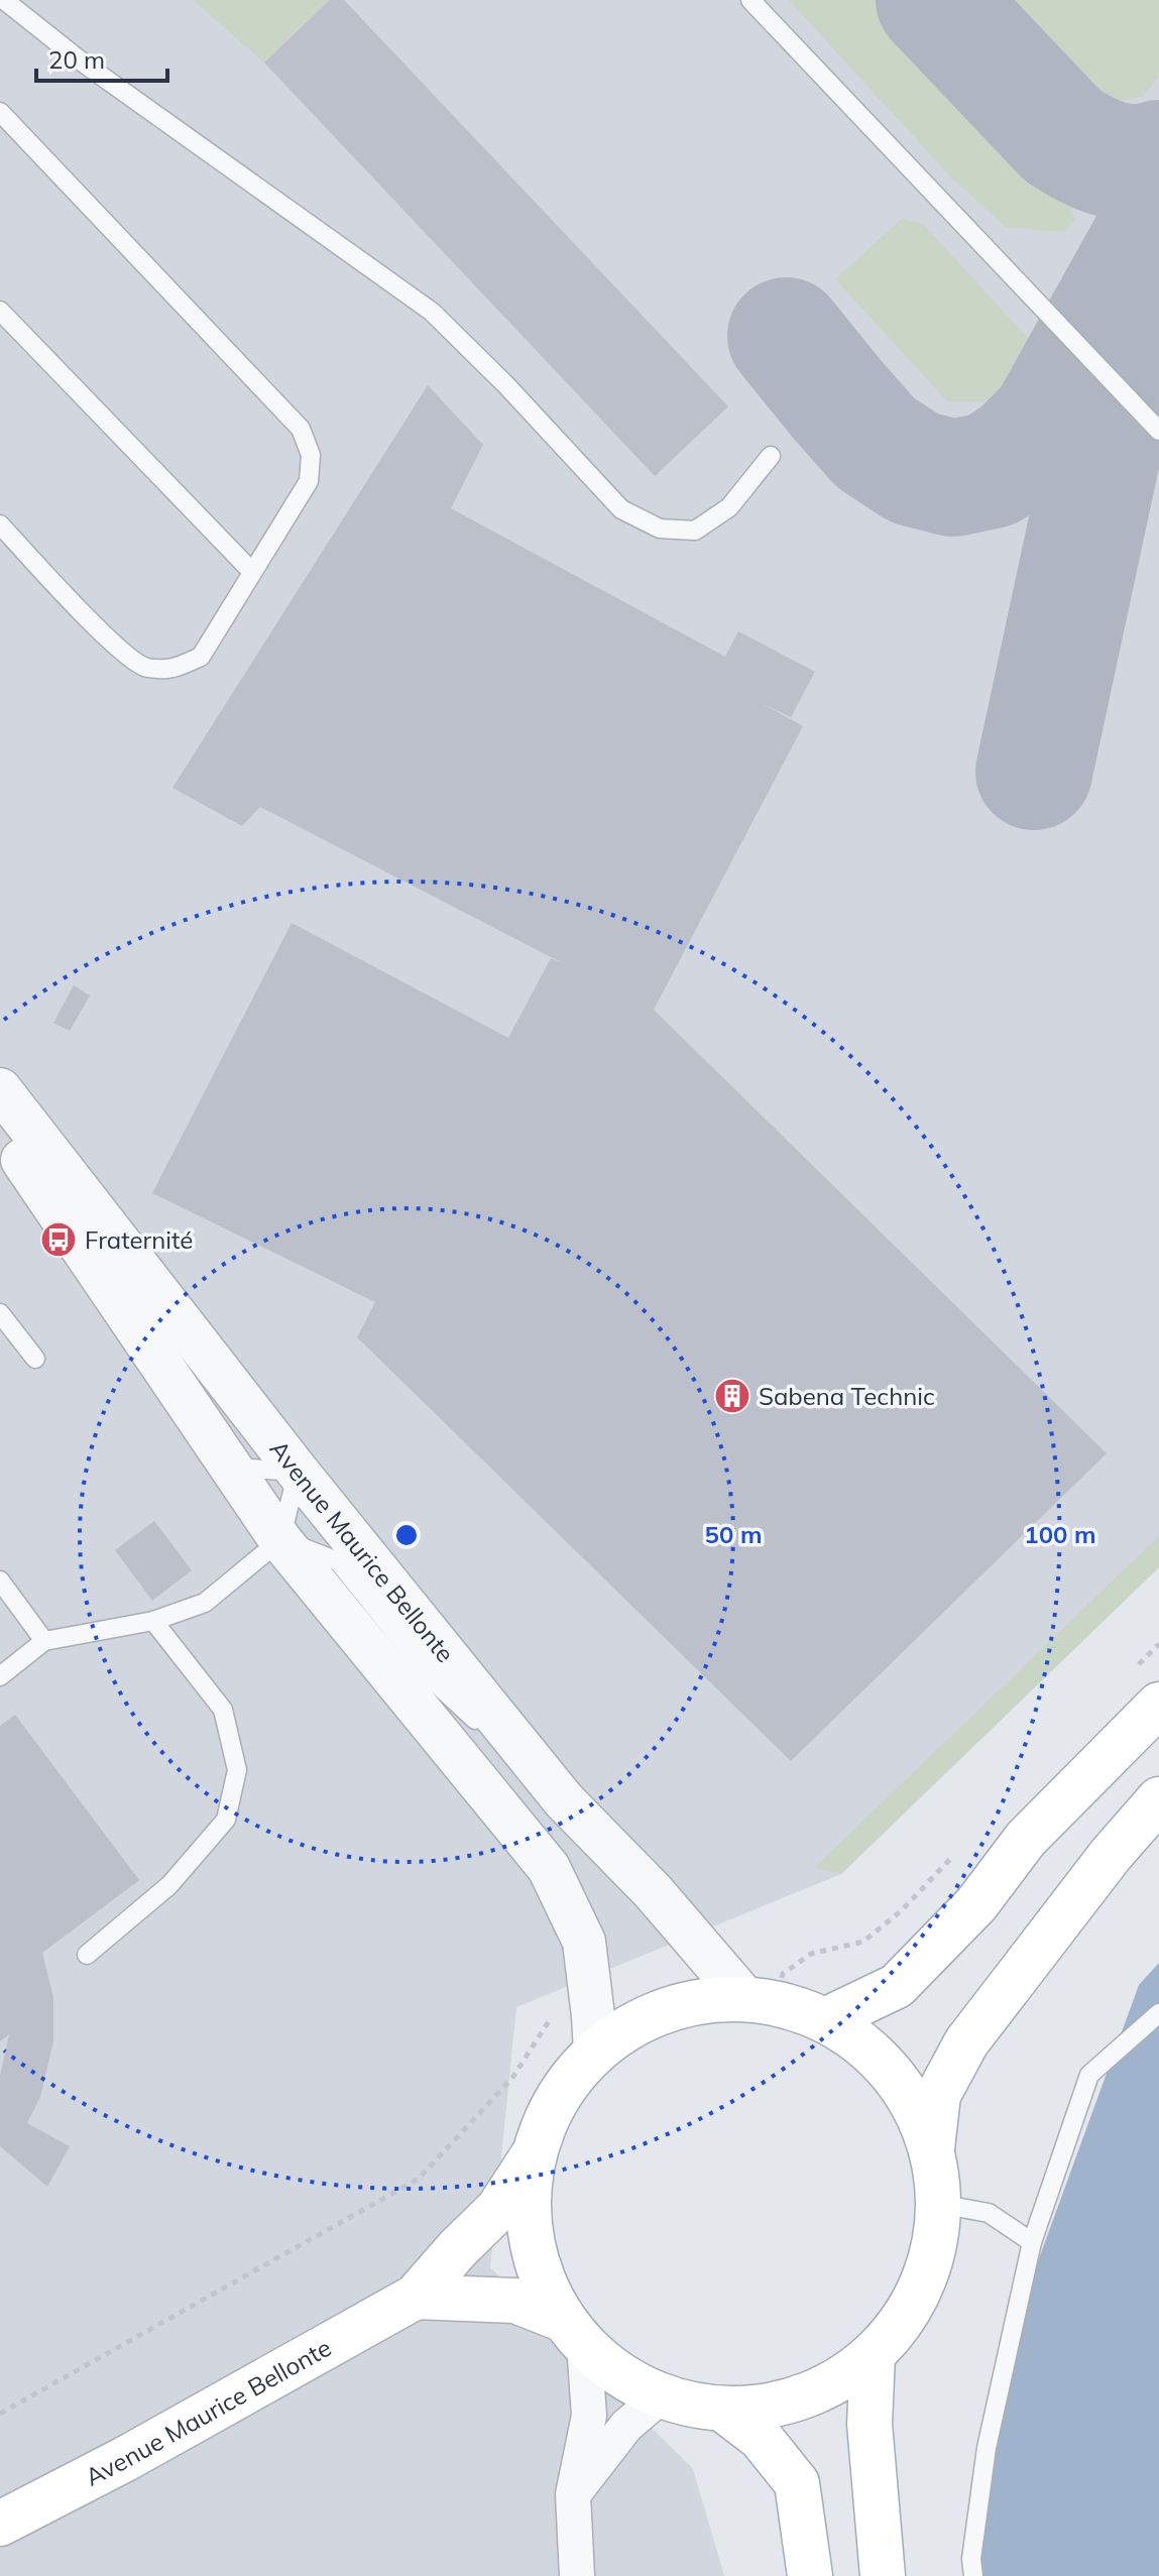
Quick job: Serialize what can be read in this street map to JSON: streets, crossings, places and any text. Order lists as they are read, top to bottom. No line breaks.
{"streets":{"main road":["Avenue Maurice Bellonte"]},"places":{"bus stop":["Fraternité"],"building":["Sabena Technic"]},"scale_bar":"20 m","rings":["50 m","100 m"]}
